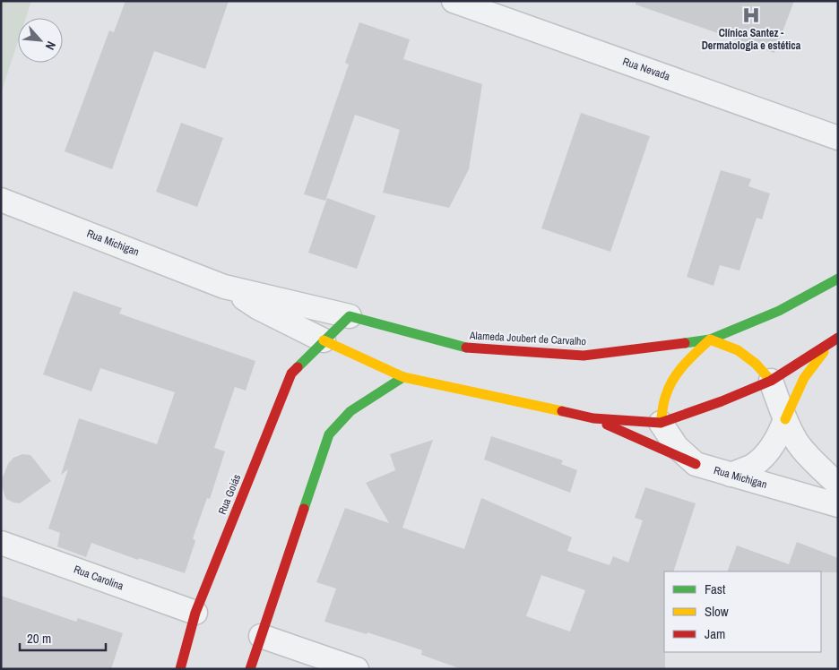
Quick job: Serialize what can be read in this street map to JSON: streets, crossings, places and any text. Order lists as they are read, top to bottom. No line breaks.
{"streets":{"main road":["Alameda Joubert de Carvalho","Rua Goiás"],"street":["Rua Nevada","Rua Michigan","Rua Carolina"]},"crossings":[["Rua Michigan","Alameda Joubert de Carvalho"],["Rua Michigan","Rua Goiás"],["Rua Goiás","Rua Carolina"]],"places":{"hospital":["Clínica Santez - Dermatologia e estética"]},"legend":["Fast","Slow","Jam"],"scale_bar":"20 m","north":"bottom right"}
